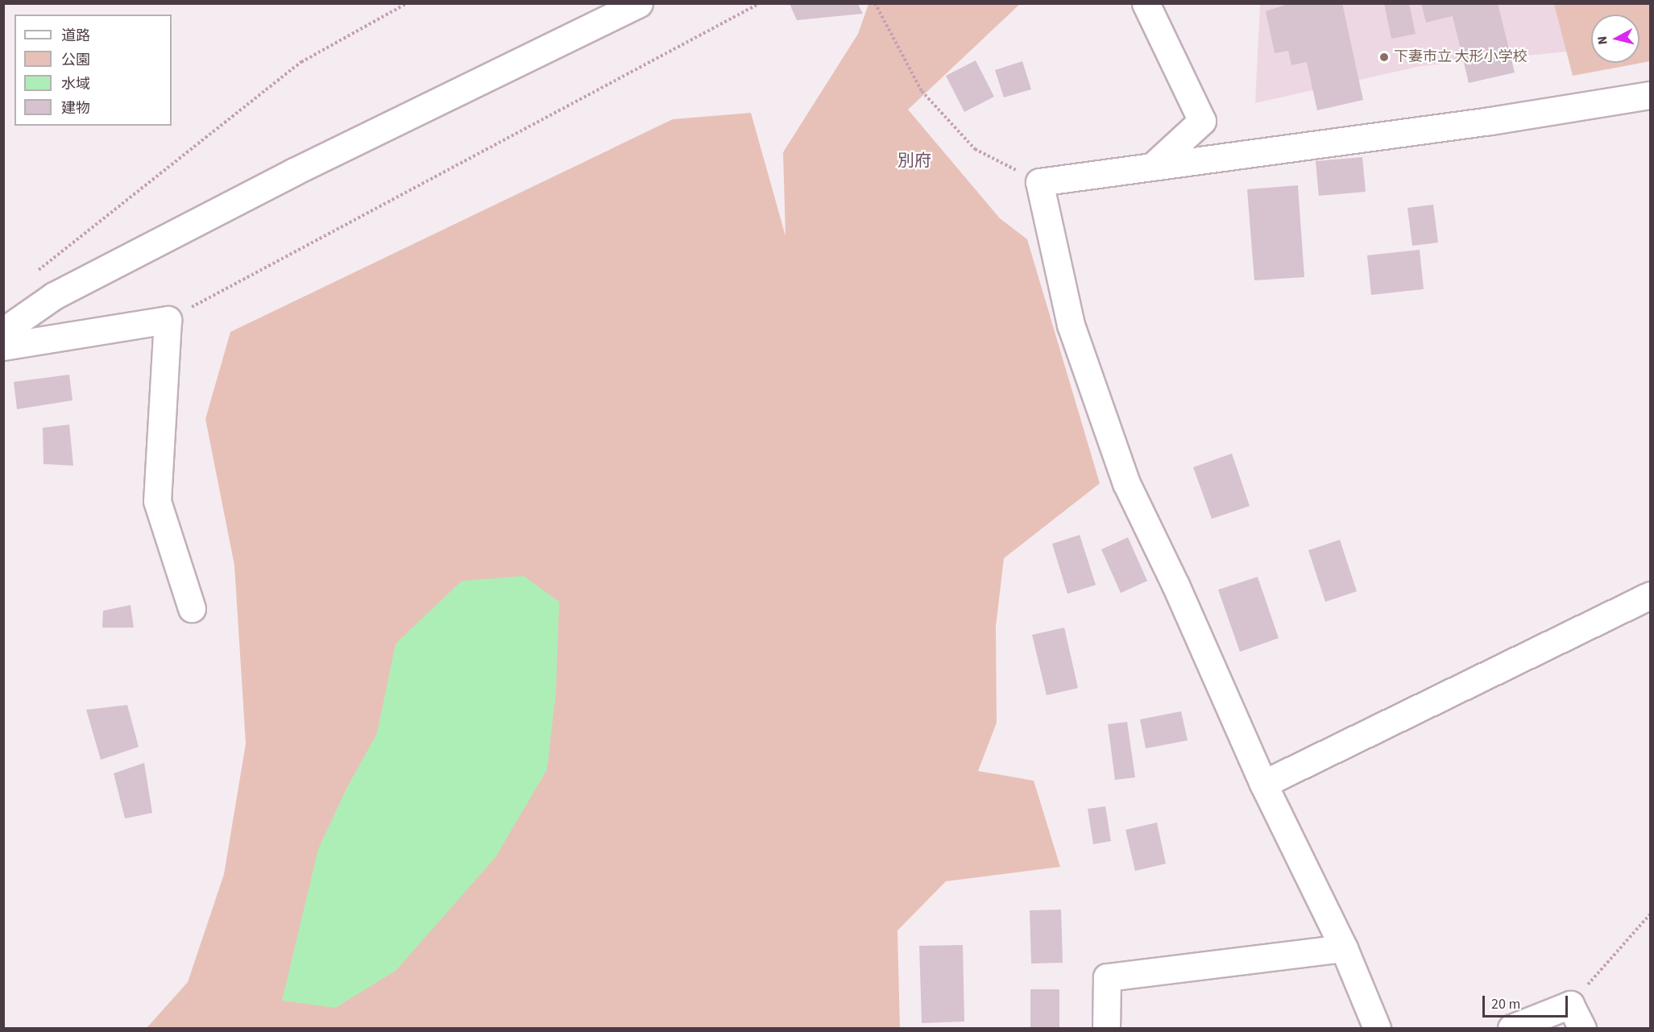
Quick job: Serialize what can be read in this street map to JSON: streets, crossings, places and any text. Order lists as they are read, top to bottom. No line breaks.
{"districts":["別府"],"places":["下妻市立 大形小学校"],"legend":["道路","公園","水域","建物"],"scale_bar":"20 m","north":"left"}
